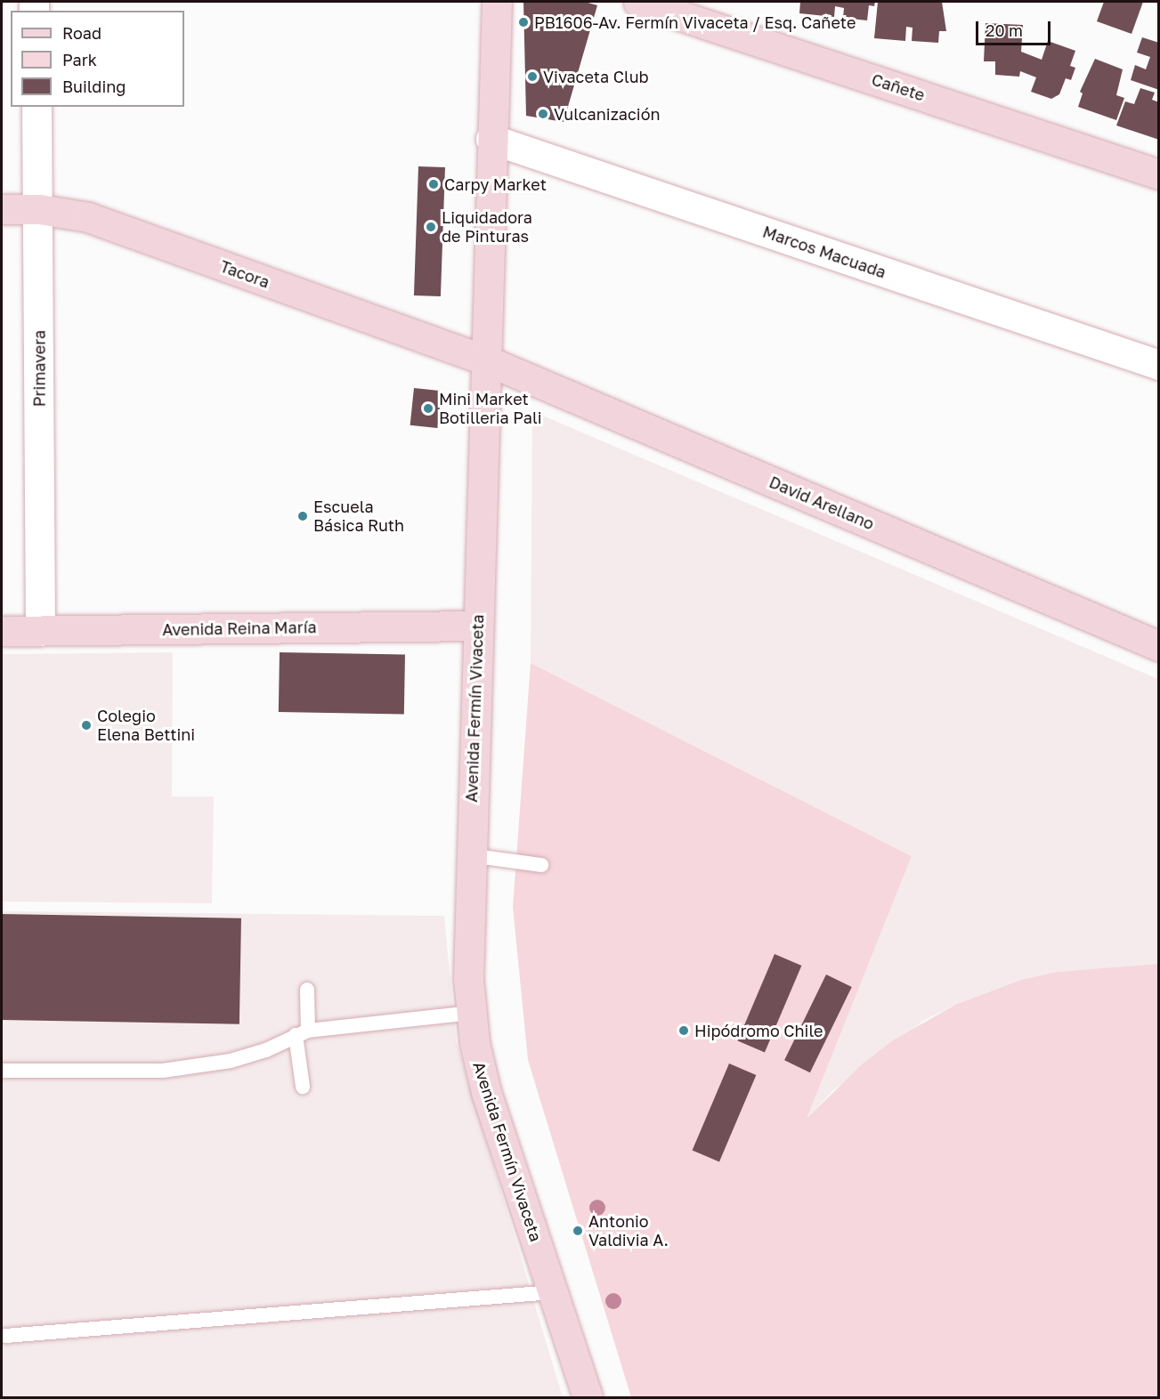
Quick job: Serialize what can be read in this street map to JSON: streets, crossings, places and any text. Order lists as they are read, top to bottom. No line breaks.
{"streets":{"street":["Cañete","Marcos Macuada","Tacora","Primavera","David Arellano","Avenida Reina María","Avenida Fermín Vivaceta"]},"crossings":[["Marcos Macuada","Avenida Fermín Vivaceta"],["Tacora","Primavera"],["Tacora","David Arellano"],["Tacora","Avenida Fermín Vivaceta"],["Primavera","Avenida Reina María"],["David Arellano","Avenida Fermín Vivaceta"],["Avenida Reina María","Avenida Fermín Vivaceta"]],"places":["PB1606-Av. Fermín Vivaceta / Esq. Cañete","Vivaceta Club","Vulcanización","Carpy Market","Liquidadora de Pinturas","Mini Market Botilleria Pali","Escuela Básica Ruth","Colegio Elena Bettini","Hipódromo Chile","Antonio Valdivia A."],"legend":["Road","Park","Building"],"scale_bar":"20 m"}
